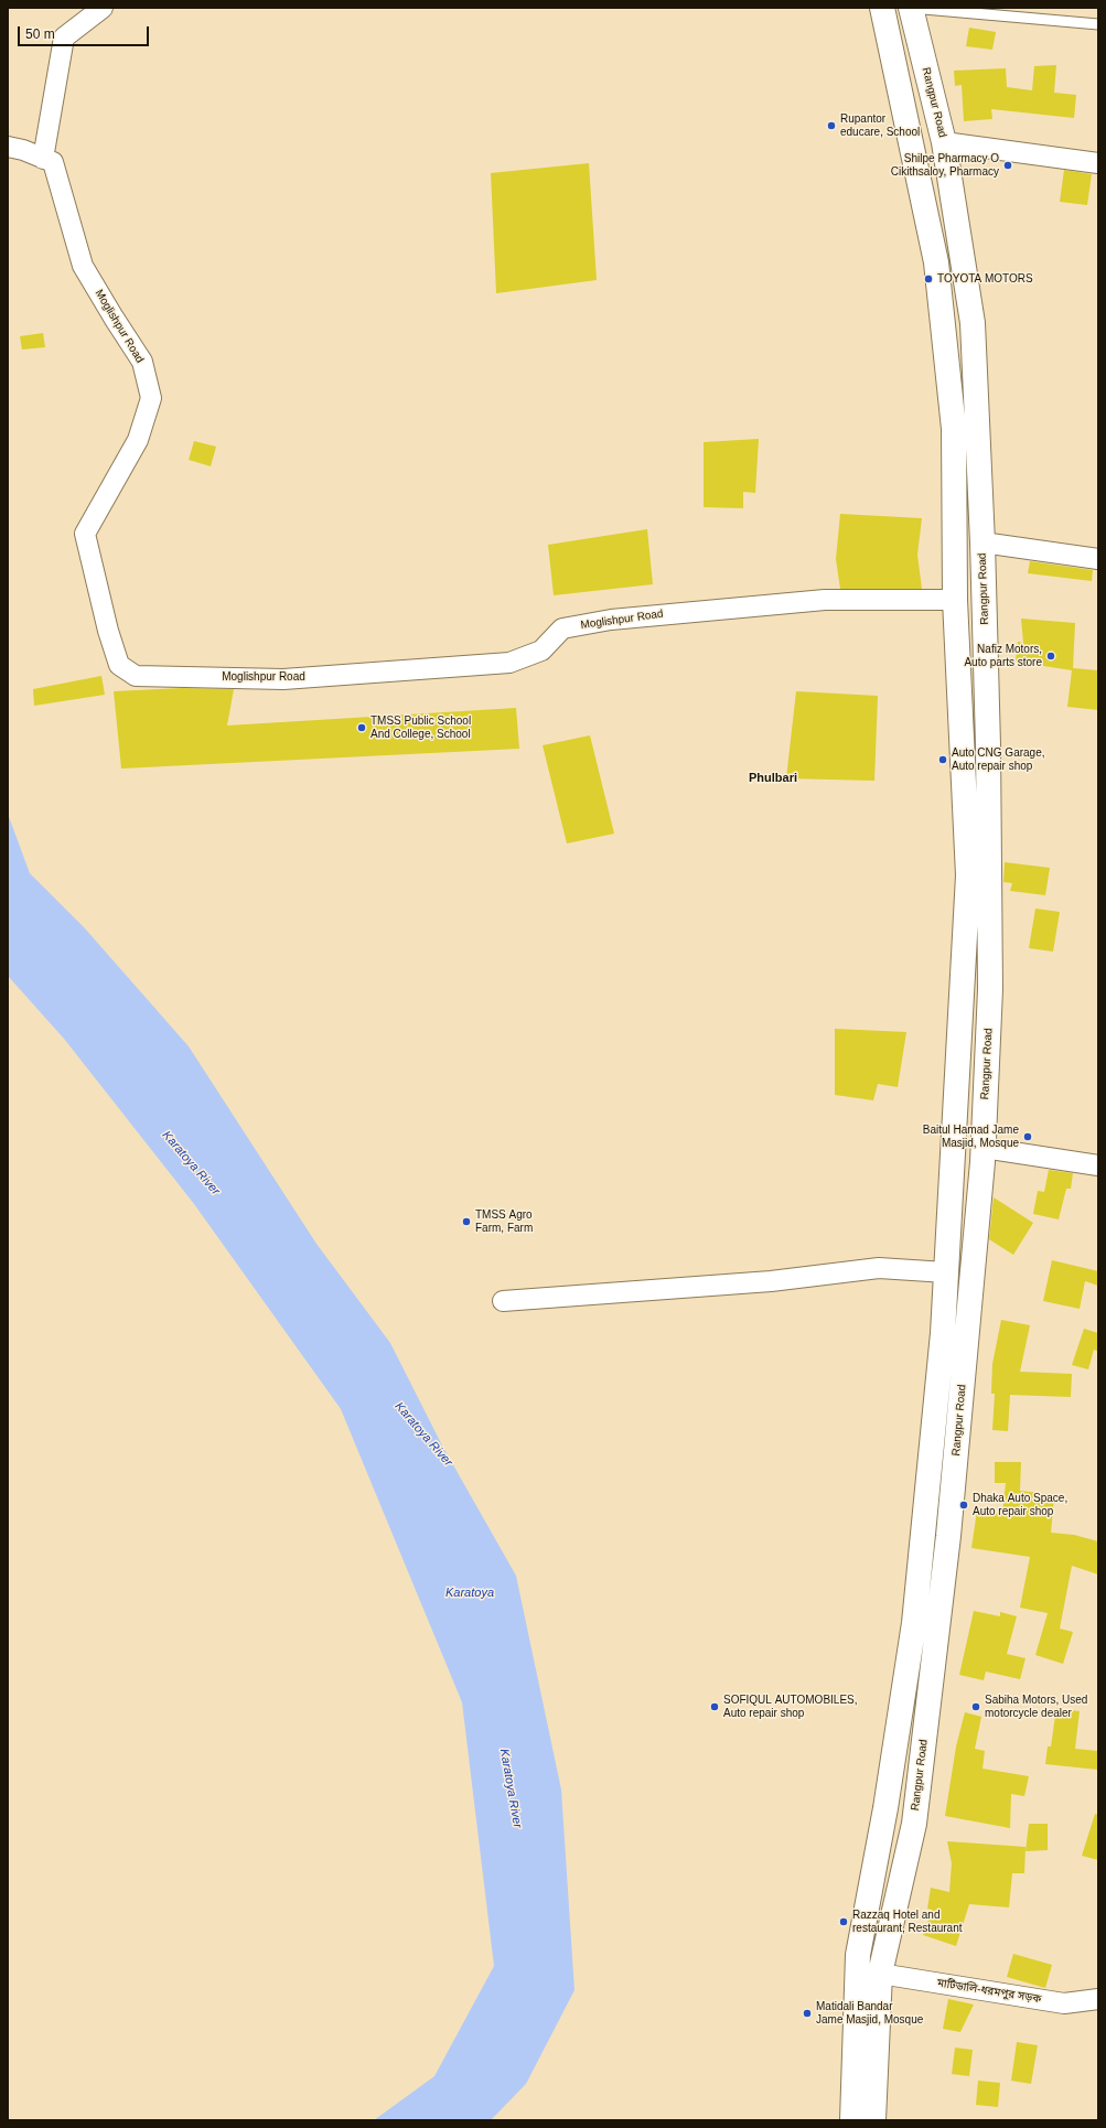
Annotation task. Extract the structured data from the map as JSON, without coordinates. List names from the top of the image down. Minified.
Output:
{"streets":{"highway":["Rangpur Road"],"street":["Moglishpur Road","মাটিডালি-ধরমপুর সড়ক"]},"crossings":[["Rangpur Road","মাটিডালি-ধরমপুর সড়ক"]],"districts":["Phulbari"],"water":["Karatoya River","Karatoya"],"places":["Rupantor educare, School","Shilpe Pharmacy O Cikithsaloy, Pharmacy","TOYOTA MOTORS","Nafiz Motors, Auto parts store","TMSS Public School And College, School","Auto CNG Garage, Auto repair shop","Baitul Hamad Jame Masjid, Mosque","TMSS Agro Farm, Farm","Dhaka Auto Space, Auto repair shop","SOFIQUL AUTOMOBILES, Auto repair shop","Sabiha Motors, Used motorcycle dealer","Razzaq Hotel and restaurant, Restaurant","Matidali Bandar Jame Masjid, Mosque"],"scale_bar":"50 m"}
